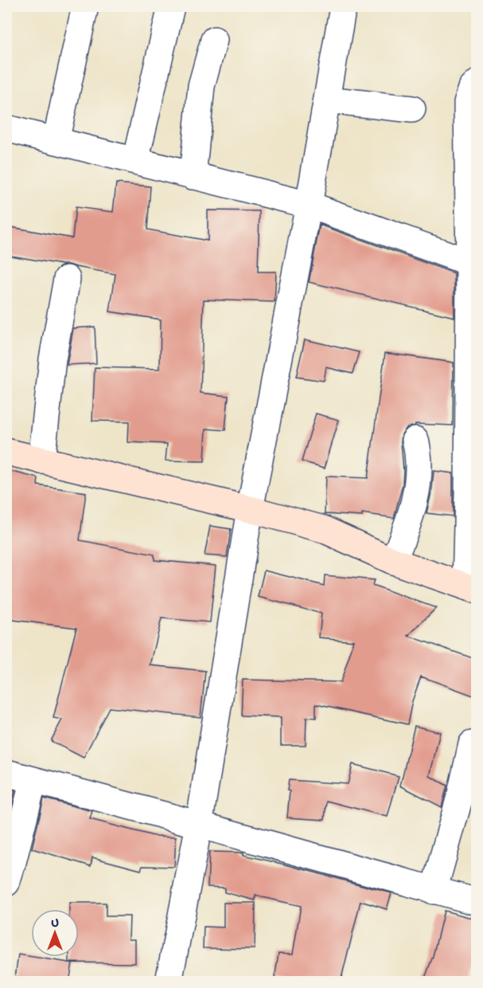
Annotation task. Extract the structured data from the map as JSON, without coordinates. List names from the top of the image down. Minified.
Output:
{"north":"top"}
